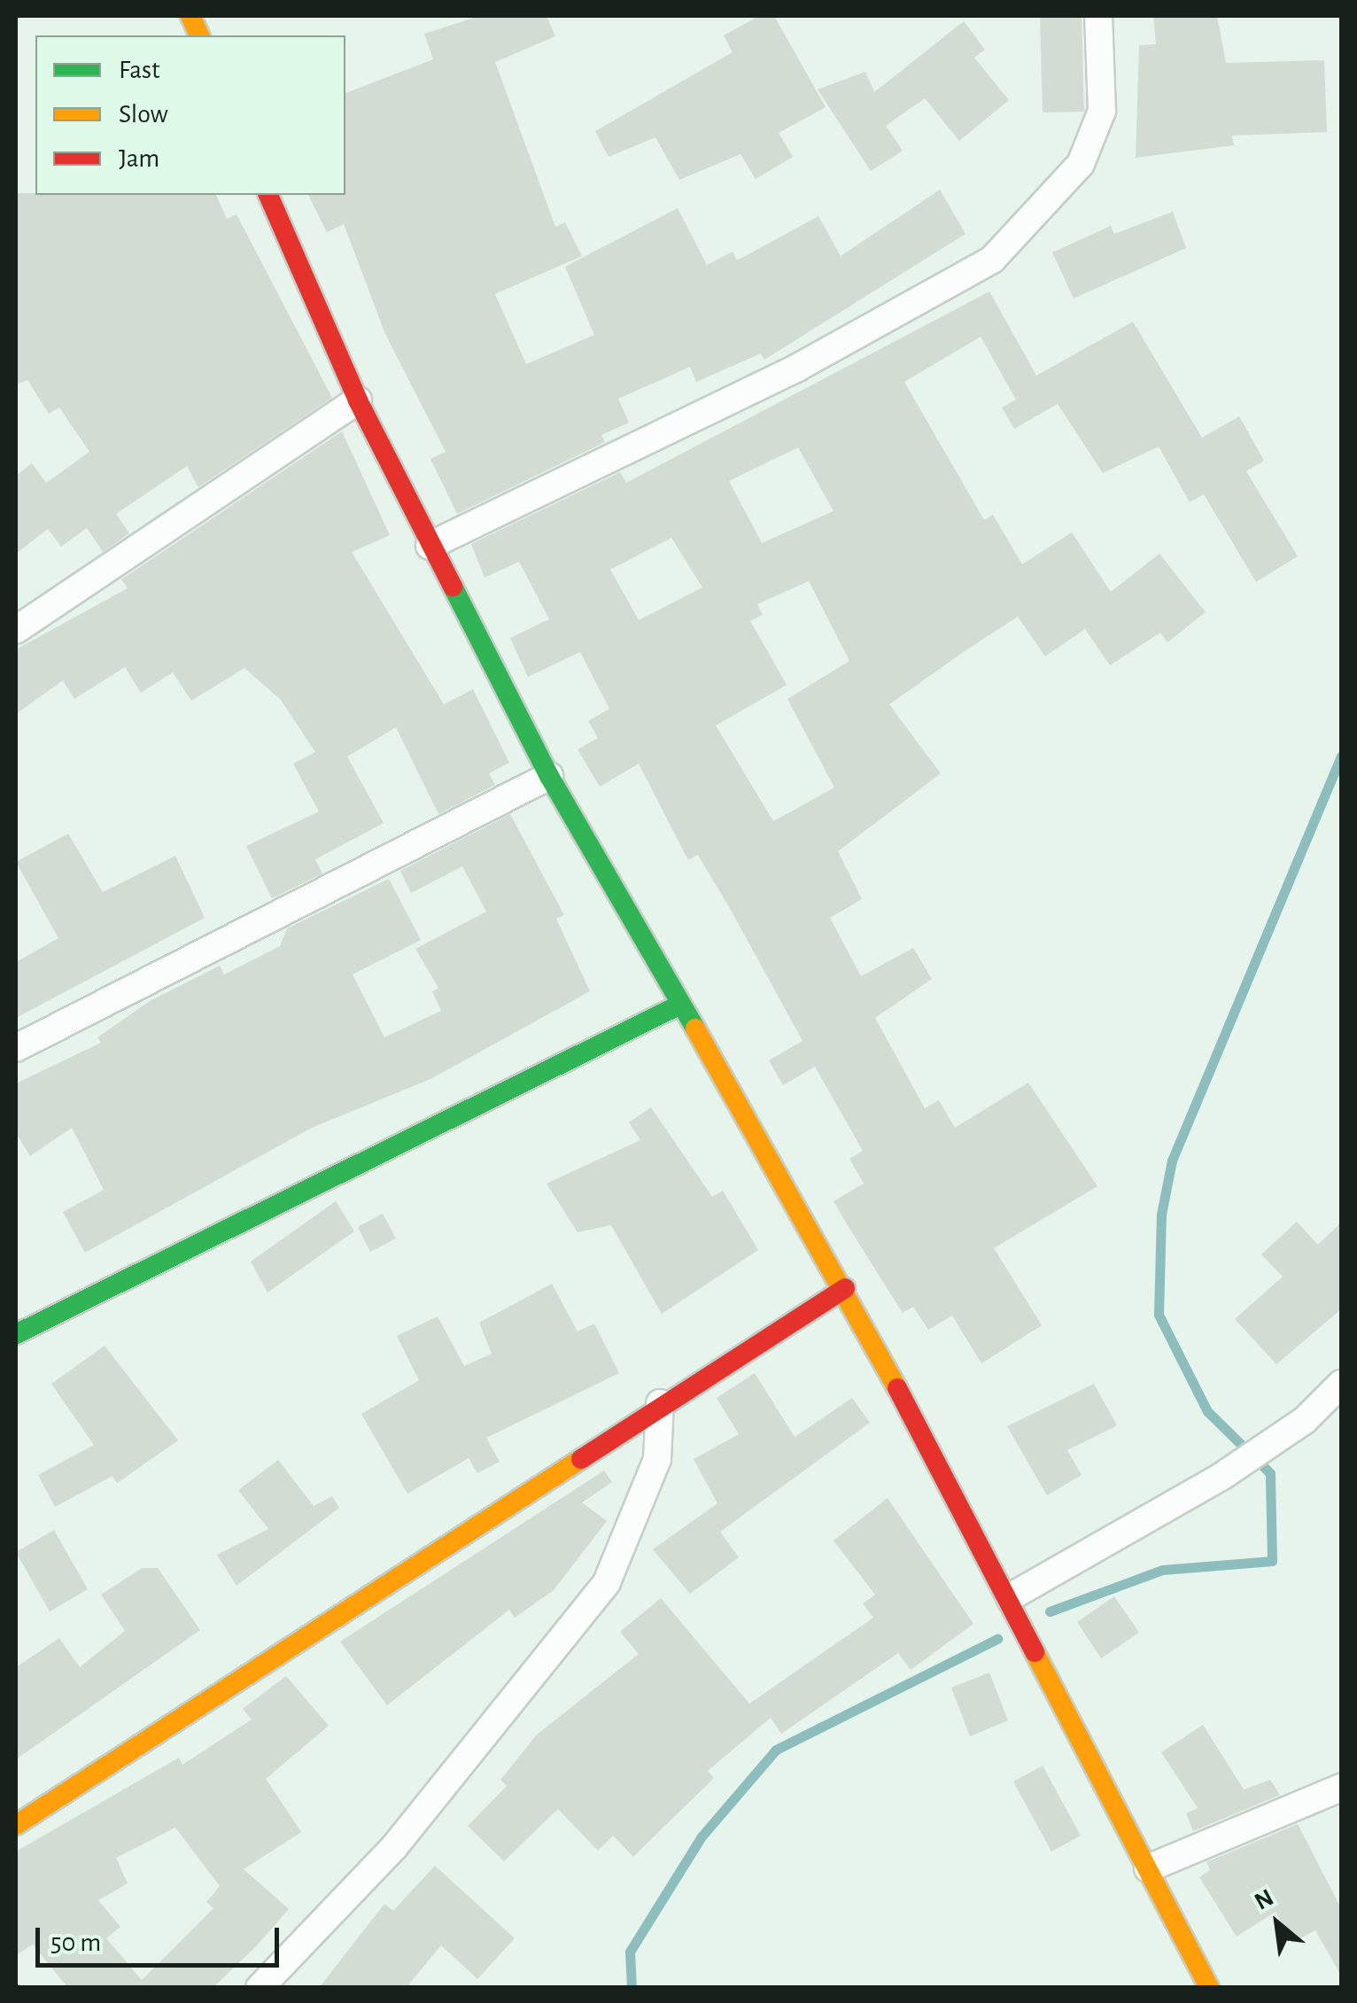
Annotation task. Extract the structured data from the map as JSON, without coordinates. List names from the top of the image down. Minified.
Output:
{"legend":["Fast","Slow","Jam"],"scale_bar":"50 m","north":"top left"}
